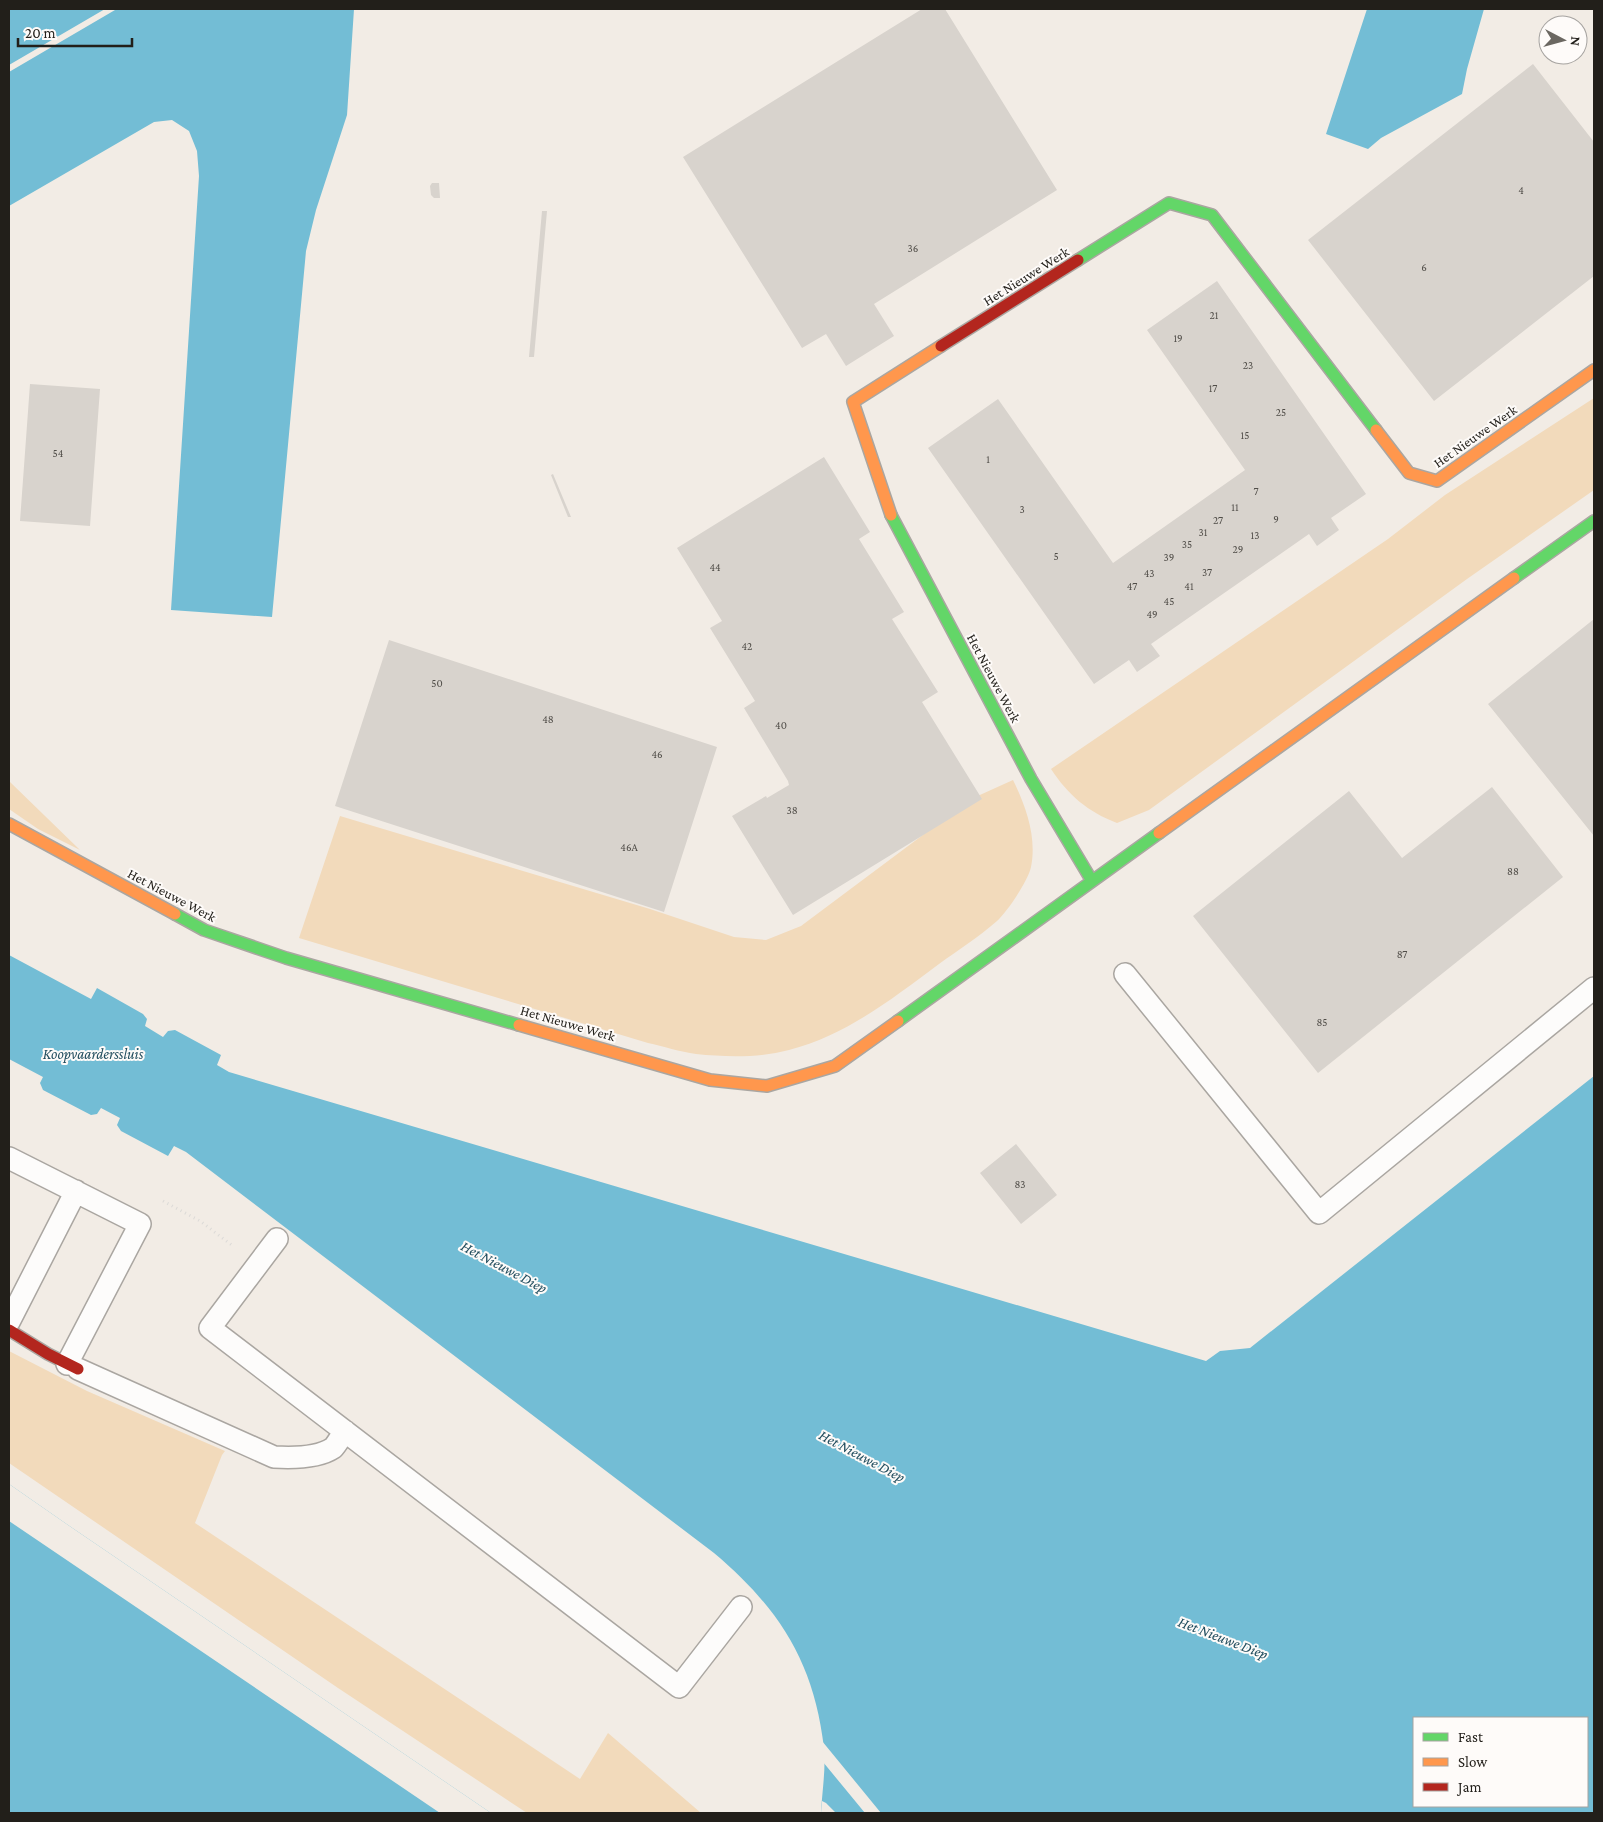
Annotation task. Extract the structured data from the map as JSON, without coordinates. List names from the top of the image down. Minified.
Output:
{"streets":{"street":["Het Nieuwe Werk"]},"water":["Koopvaarderssluis","Het Nieuwe Diep"],"house_numbers":["4","36","6","21","19","23","17","25","15","54","1","7","11","3","9","27","31","13","35","29","5","39","44","37","43","47","41","45","49","42","50","48","40","46","38","46A","88","87","85","83"],"legend":["Fast","Slow","Jam"],"scale_bar":"20 m","north":"right"}
